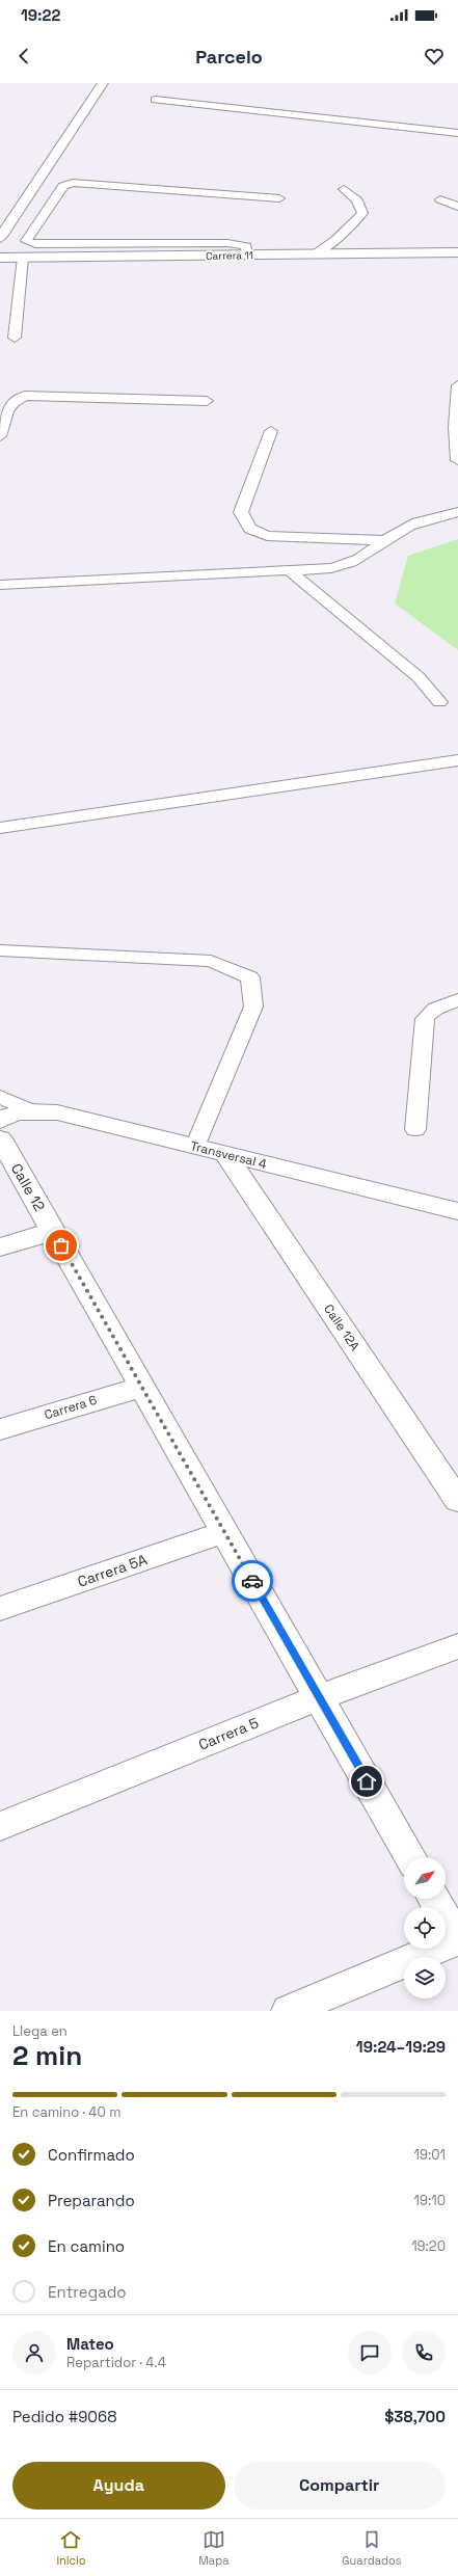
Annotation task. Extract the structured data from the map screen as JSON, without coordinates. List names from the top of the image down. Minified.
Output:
{"streets":{"street":["Carrera 11","Transversal 4","Calle 12","Calle 12A","Carrera 6","Carrera 5A","Carrera 5"]},"crossings":[["Transversal 4","Calle 12A"],["Calle 12","Carrera 6"],["Calle 12","Carrera 5A"],["Calle 12","Carrera 5"]],"north":"top right","page":{"status":"19:22","header":"Parcelo","heading":["2 min","Llega en","19:24–19:29"],"panel":["Mateo","Repartidor · 4.4","Pedido #9068","$38,700"],"bar":"En camino · 40 m","list":[["Confirmado","19:01"],["Preparando","19:10"],["En camino","19:20"],"Entregado"],"buttons":["Ayuda","Compartir"],"tabs":["Inicio","Mapa","Guardados"]}}
